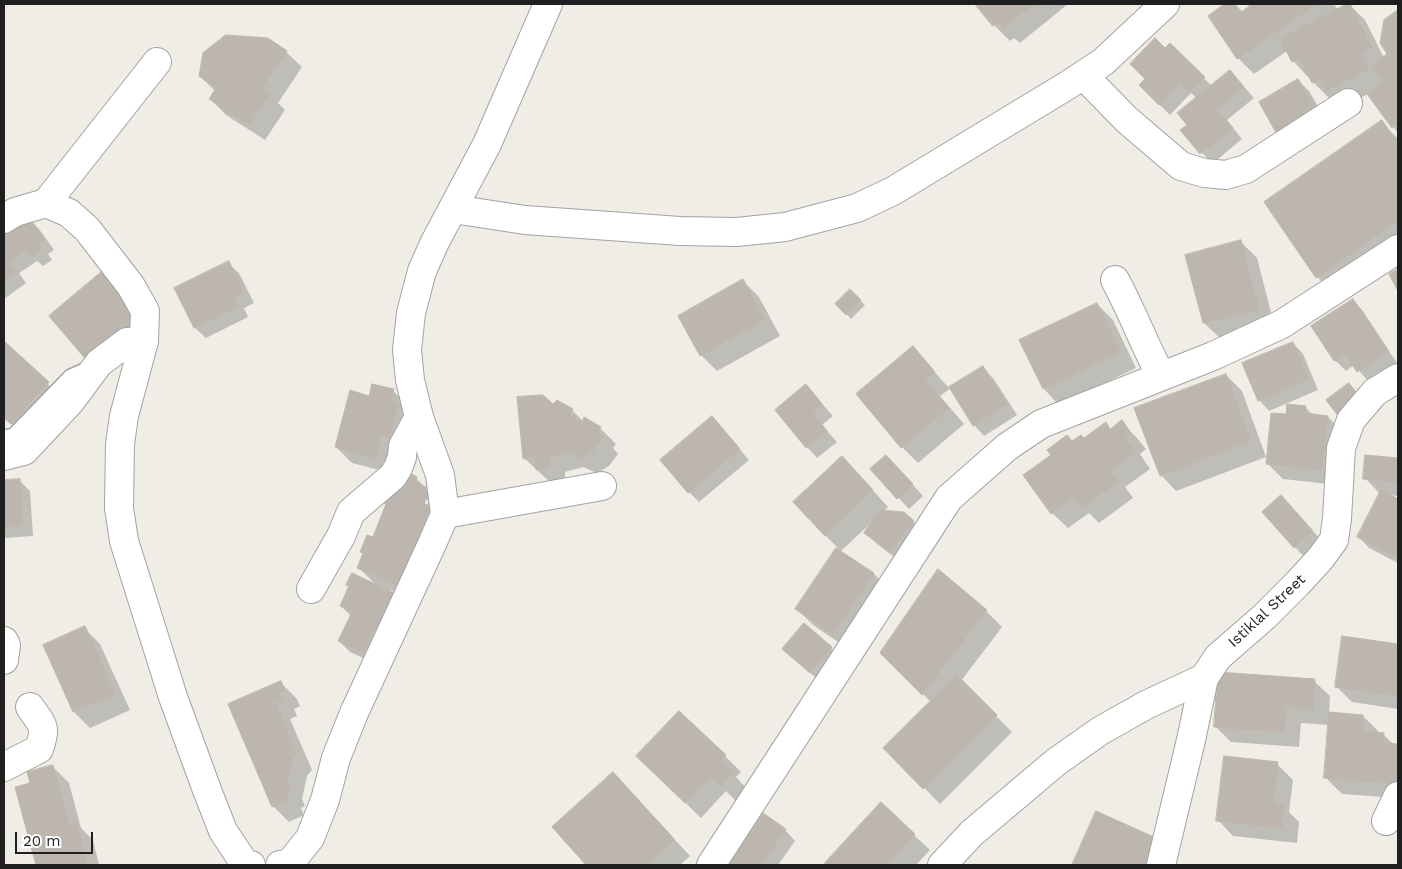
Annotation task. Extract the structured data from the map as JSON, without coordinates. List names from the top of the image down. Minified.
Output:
{"streets":{"street":["Istiklal Street"]},"scale_bar":"20 m"}
